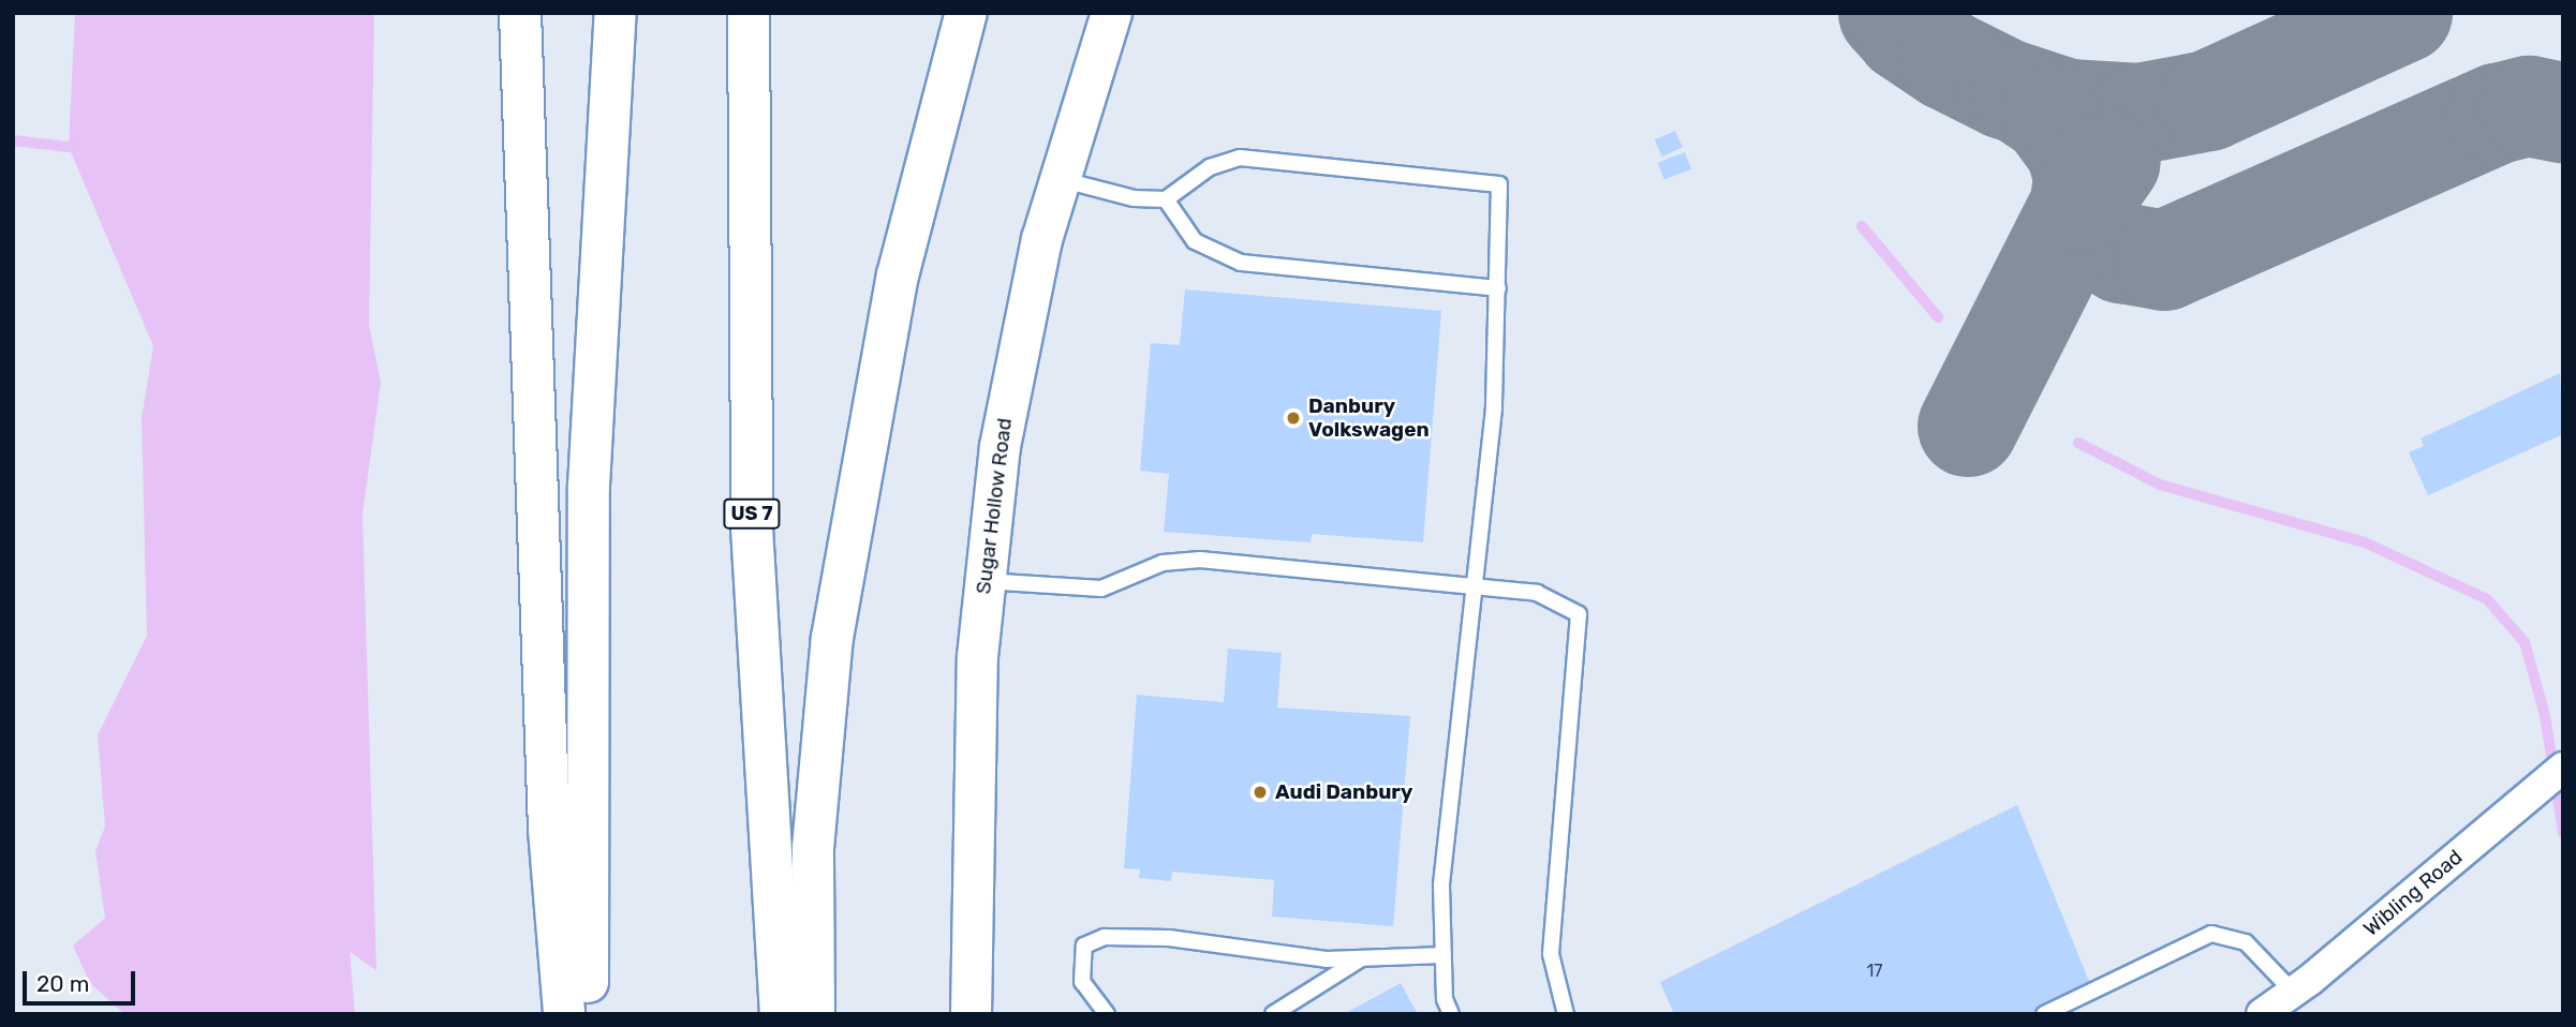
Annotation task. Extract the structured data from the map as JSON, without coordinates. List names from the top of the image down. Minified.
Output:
{"streets":{"highway":["US 7"],"street":["Sugar Hollow Road","Wibling Road"]},"places":["Danbury Volkswagen","Audi Danbury"],"house_numbers":["17"],"scale_bar":"20 m"}
